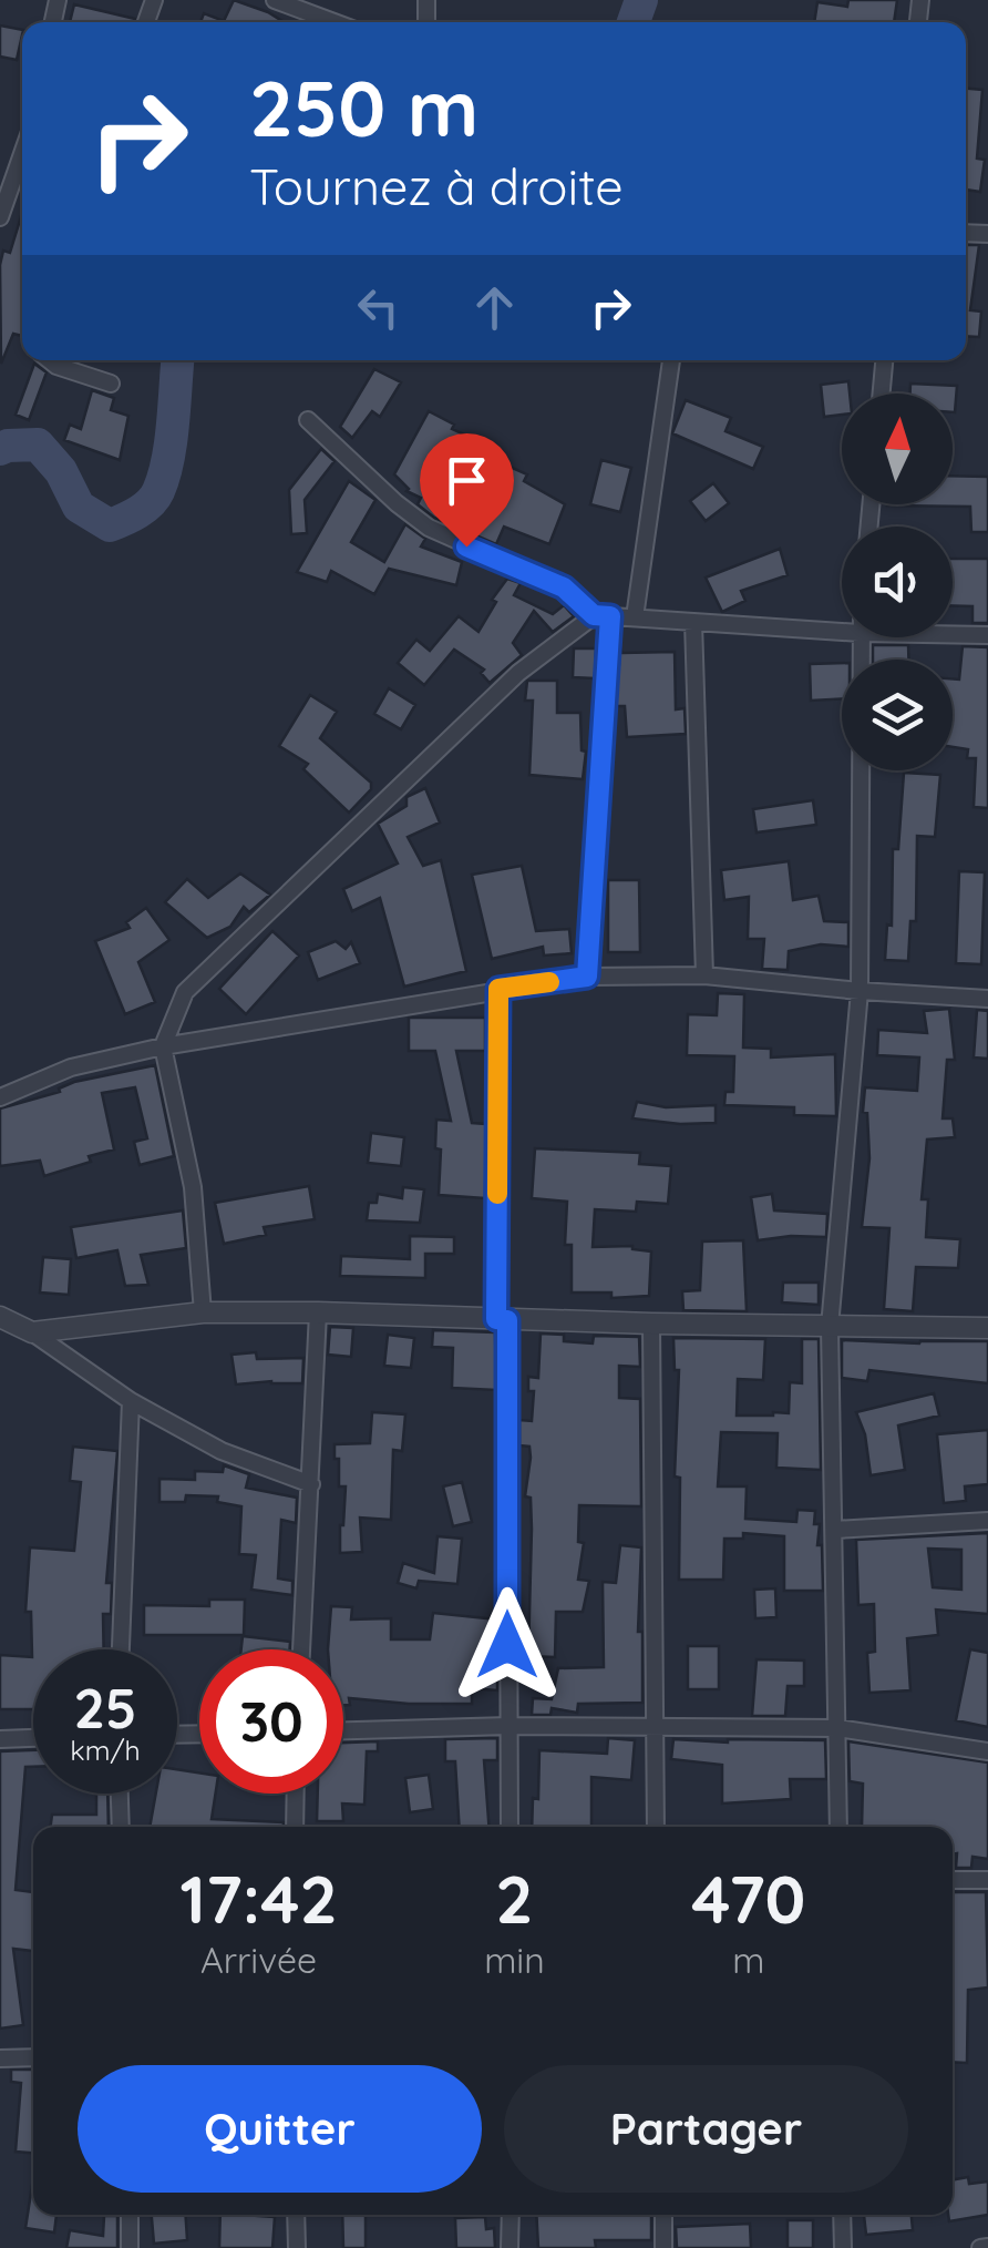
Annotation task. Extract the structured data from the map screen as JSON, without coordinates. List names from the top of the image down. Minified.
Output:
{"north":"top","page":{"turn":["250 m","Tournez à droite"],"speed":"25 km/h","limit":"30","eta":["17:42","Arrivée","2","min","470","m"],"buttons":["Quitter","Partager"]}}
